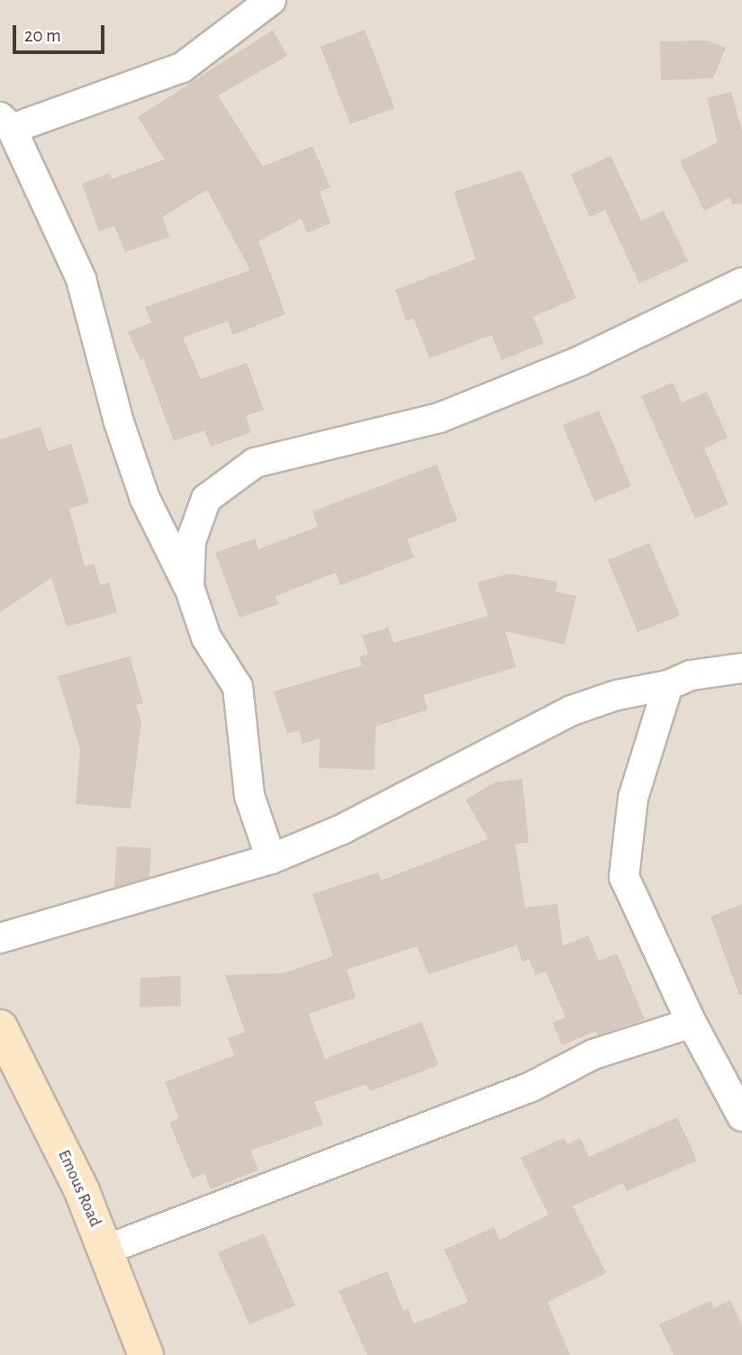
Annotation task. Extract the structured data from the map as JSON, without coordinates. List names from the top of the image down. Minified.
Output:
{"streets":{"street":["Emous Road"]},"scale_bar":"20 m"}
